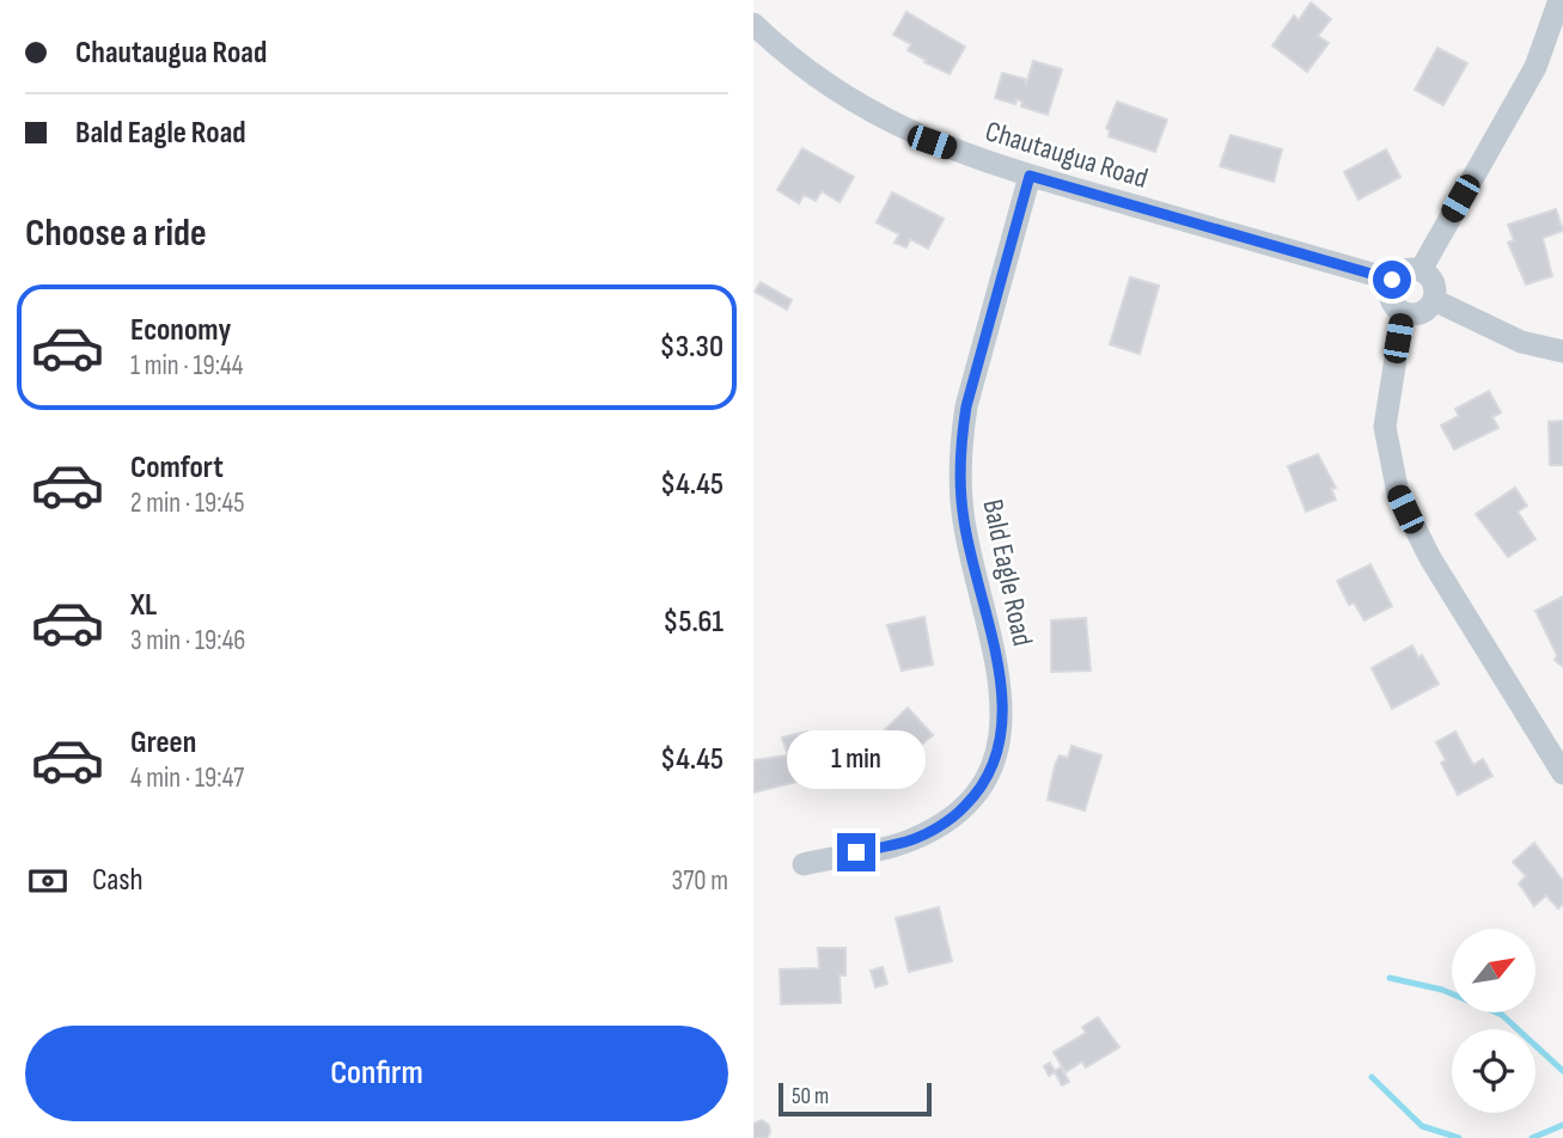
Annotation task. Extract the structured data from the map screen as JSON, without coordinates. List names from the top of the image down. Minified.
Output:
{"streets":{"street":["Chautaugua Road","Bald Eagle Road"]},"crossings":[["Chautaugua Road","Bald Eagle Road"]],"scale_bar":"50 m","north":"top right","page":{"banner":["Chautaugua Road","Bald Eagle Road"],"heading":"Choose a ride","list":[{"name":"Economy","note":"1 min · 19:44","value":"$3.30"},{"name":"Comfort","note":"2 min · 19:45","value":"$4.45"},{"name":"XL","note":"3 min · 19:46","value":"$5.61"},{"name":"Green","note":"4 min · 19:47","value":"$4.45"}],"bubble":"1 min","pay":["Cash","370 m"],"buttons":"Confirm","scale":"50 m"}}
